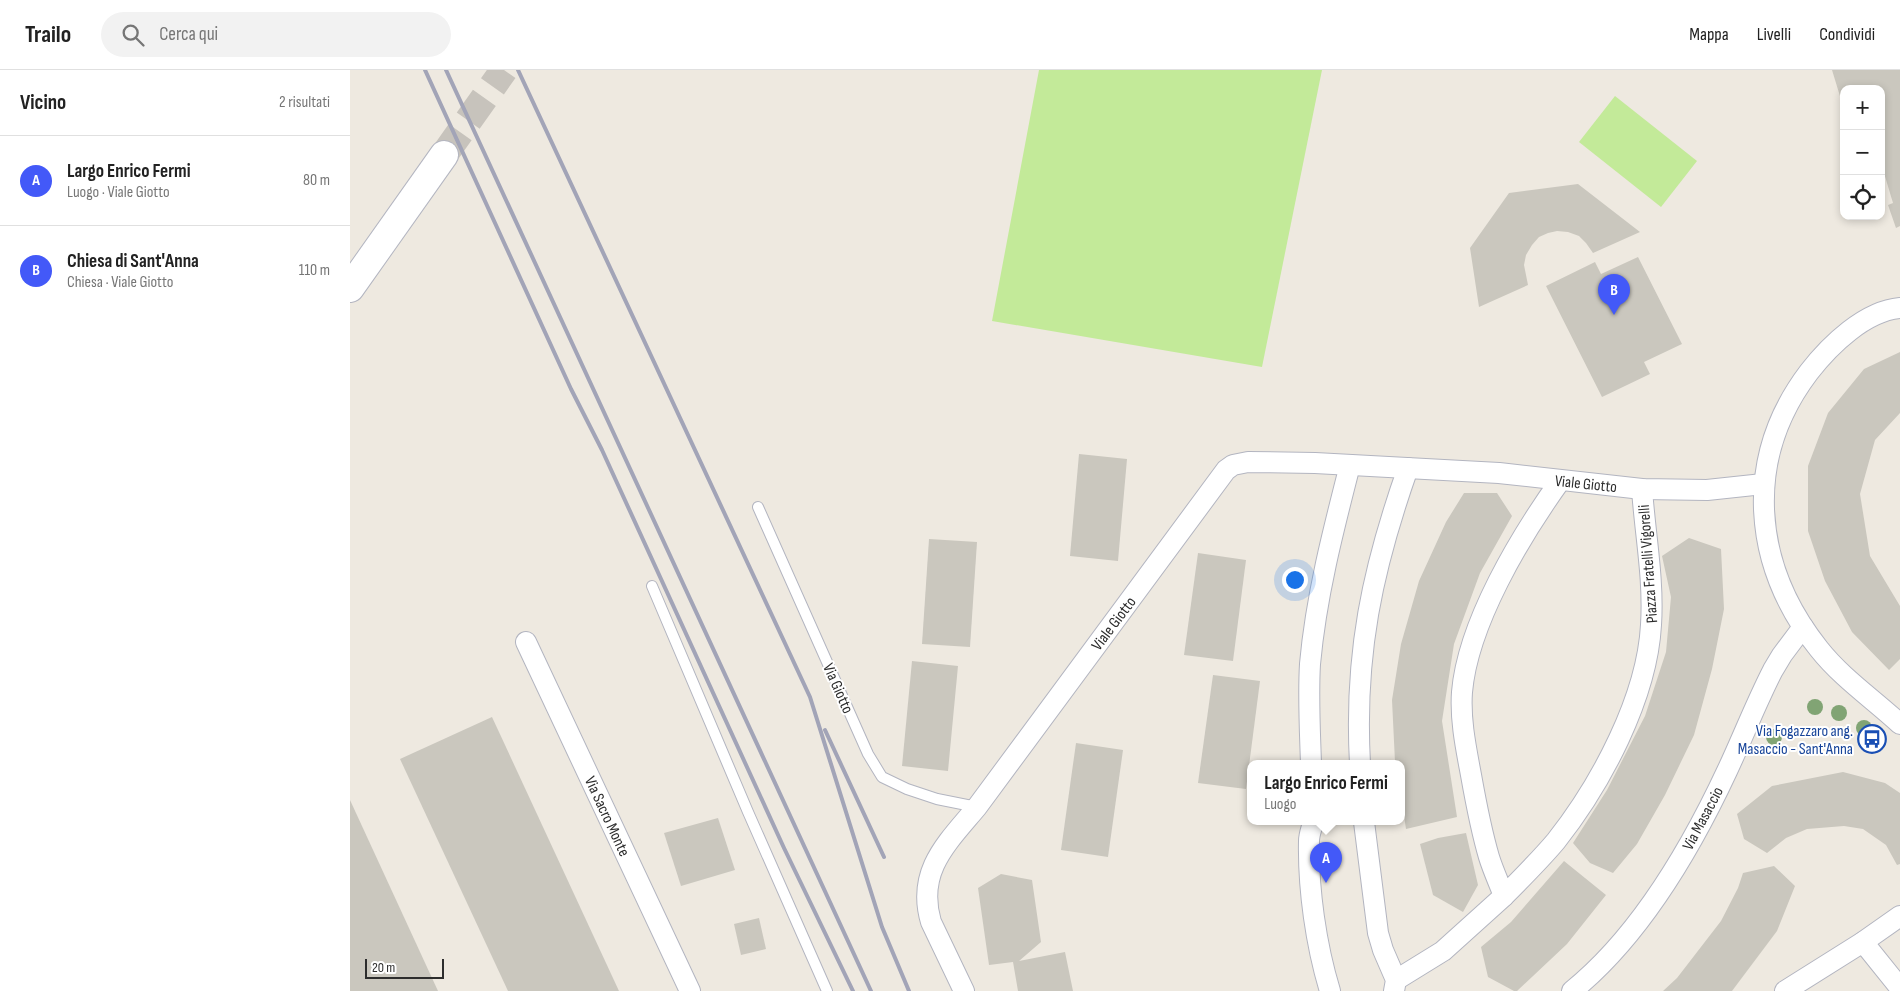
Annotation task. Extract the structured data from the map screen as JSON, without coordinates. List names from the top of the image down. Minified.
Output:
{"streets":{"street":["Viale Giotto","Piazza Fratelli Vigorelli","Via Sacro Monte","Via Masaccio"],"lane":["Via Giotto"]},"crossings":[["Viale Giotto","Piazza Fratelli Vigorelli"],["Viale Giotto","Via Giotto"]],"places":{"bus stop":["Via Fogazzaro ang. Masaccio - Sant'Anna"]},"scale_bar":"20 m","page":{"header":"Trailo","search":"Cerca qui","nav":["Mappa","Livelli","Condividi"],"heading":["Vicino","2 risultati"],"map_buttons":["+","−"],"list":[{"mark":"A","name":"Largo Enrico Fermi","note":"Luogo · Viale Giotto","value":"80 m"},{"mark":"B","name":"Chiesa di Sant'Anna","note":"Chiesa · Viale Giotto","value":"110 m"}],"pins":["B","A"],"popup":["Largo Enrico Fermi","Luogo"],"scale":"20 m"}}
